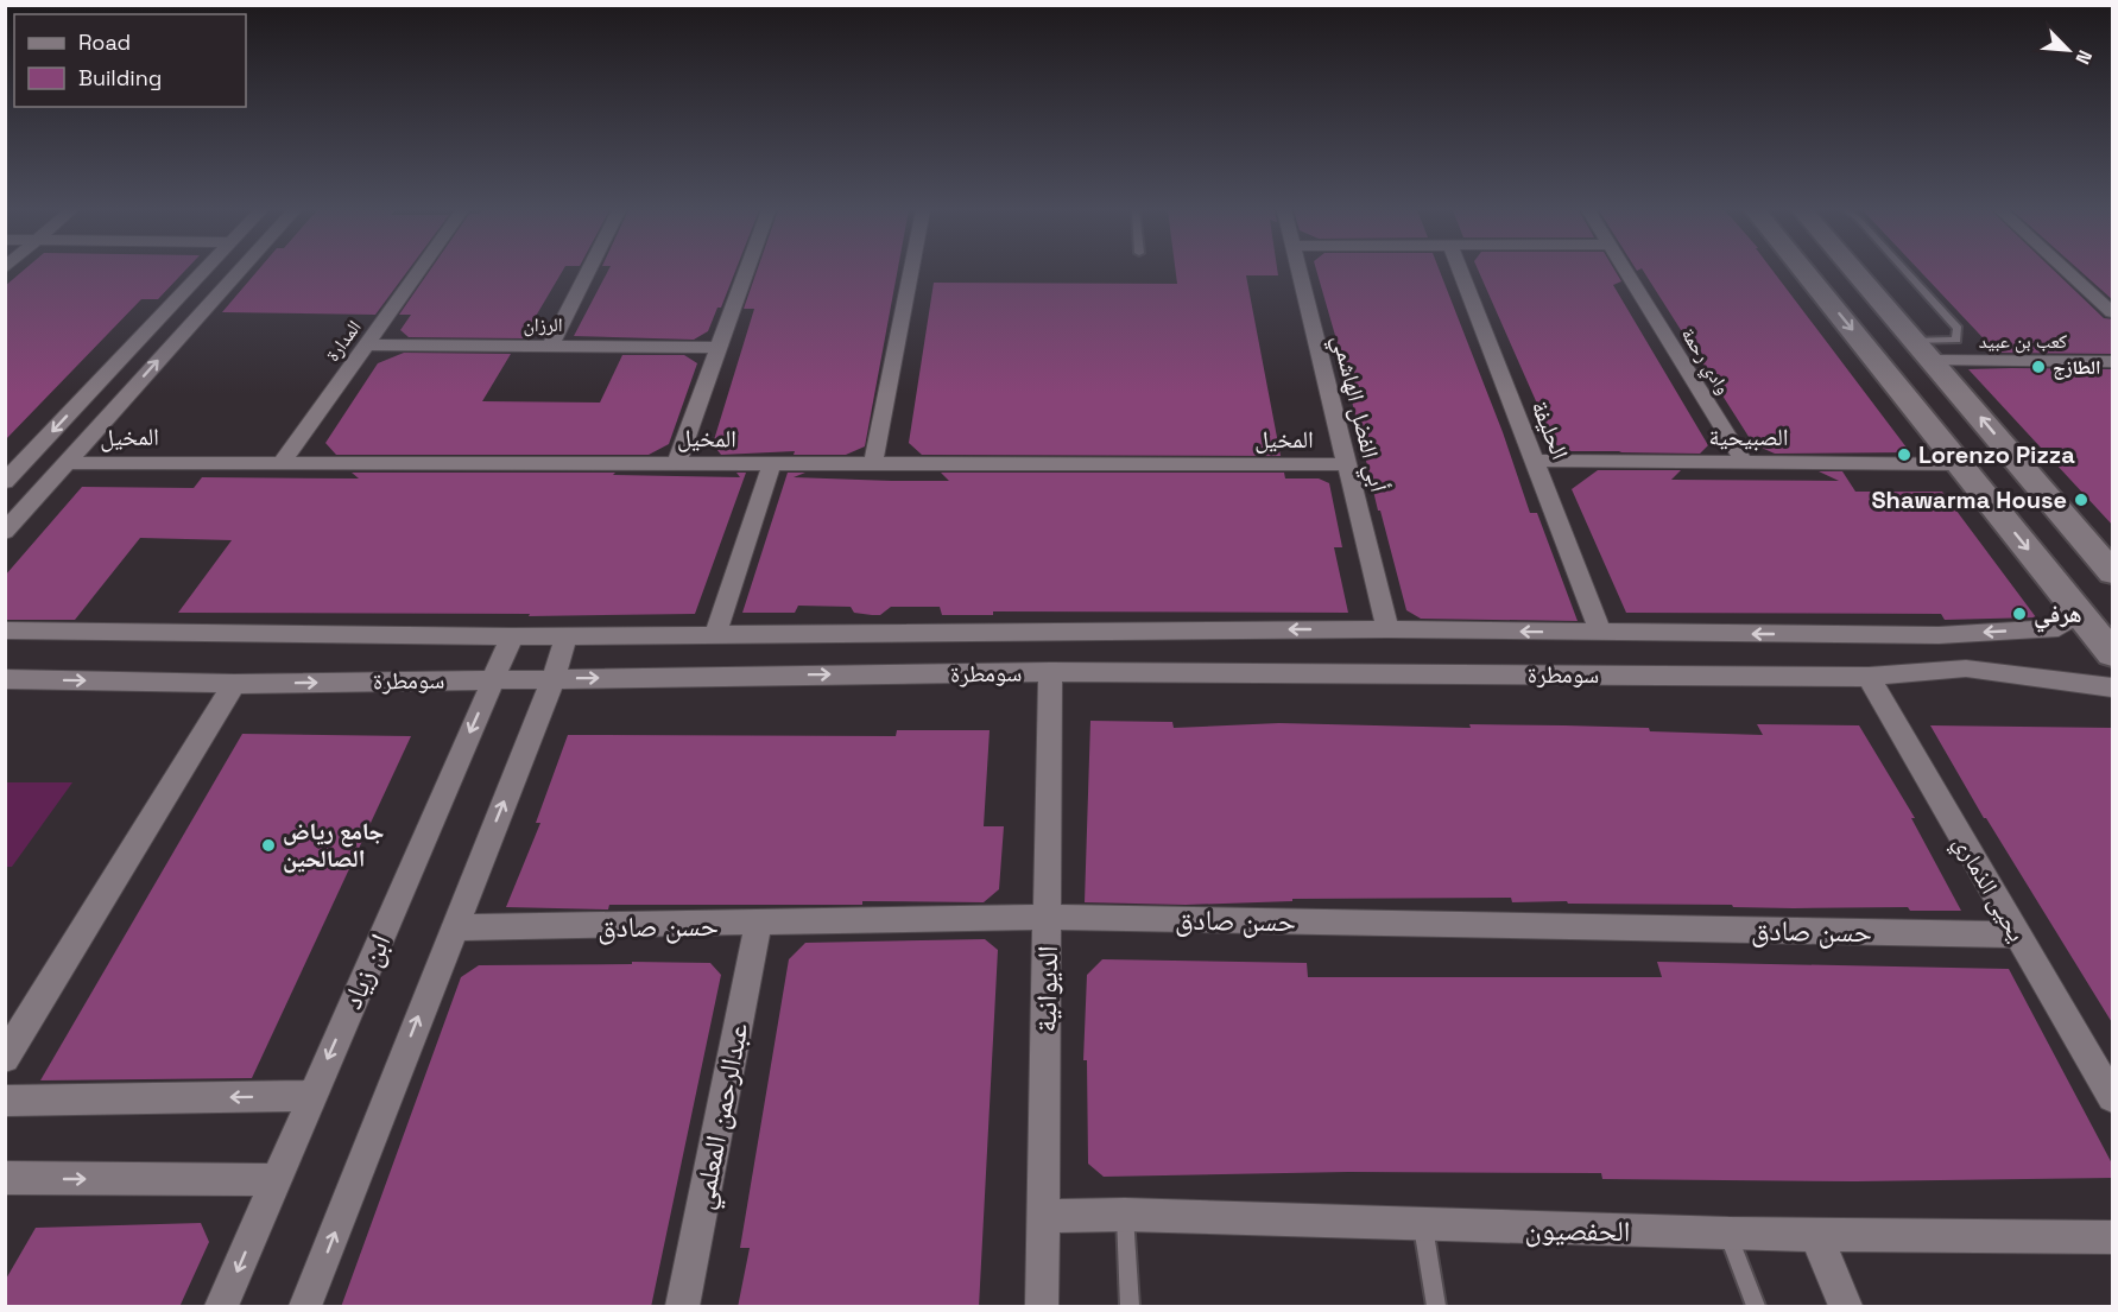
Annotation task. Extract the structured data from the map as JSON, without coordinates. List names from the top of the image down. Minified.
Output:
{"streets":{"street":["الرزان","المدارة","كعب بن عبيد","وادي رحمة","أبي الفضل الهاشمي","الحليفة","المخيل","الصبيحية","سومطرة","يحيى الذماري","حسن صادق","ابن زياد","الديوانية","عبدالرحمن المعلمي","الحفصيون"]},"crossings":[["الرزان","المدارة"],["المدارة","المخيل"],["وادي رحمة","الصبيحية"],["أبي الفضل الهاشمي","المخيل"],["أبي الفضل الهاشمي","سومطرة"],["الحليفة","الصبيحية"],["الحليفة","سومطرة"],["سومطرة","يحيى الذماري"],["سومطرة","ابن زياد"],["سومطرة","الديوانية"],["يحيى الذماري","حسن صادق"],["حسن صادق","الديوانية"],["حسن صادق","عبدالرحمن المعلمي"],["الديوانية","الحفصيون"]],"places":["الطازج","Lorenzo Pizza","Shawarma House","هرفي","جامع رياض الصالحين"],"legend":["Road","Building"],"north":"bottom right"}
